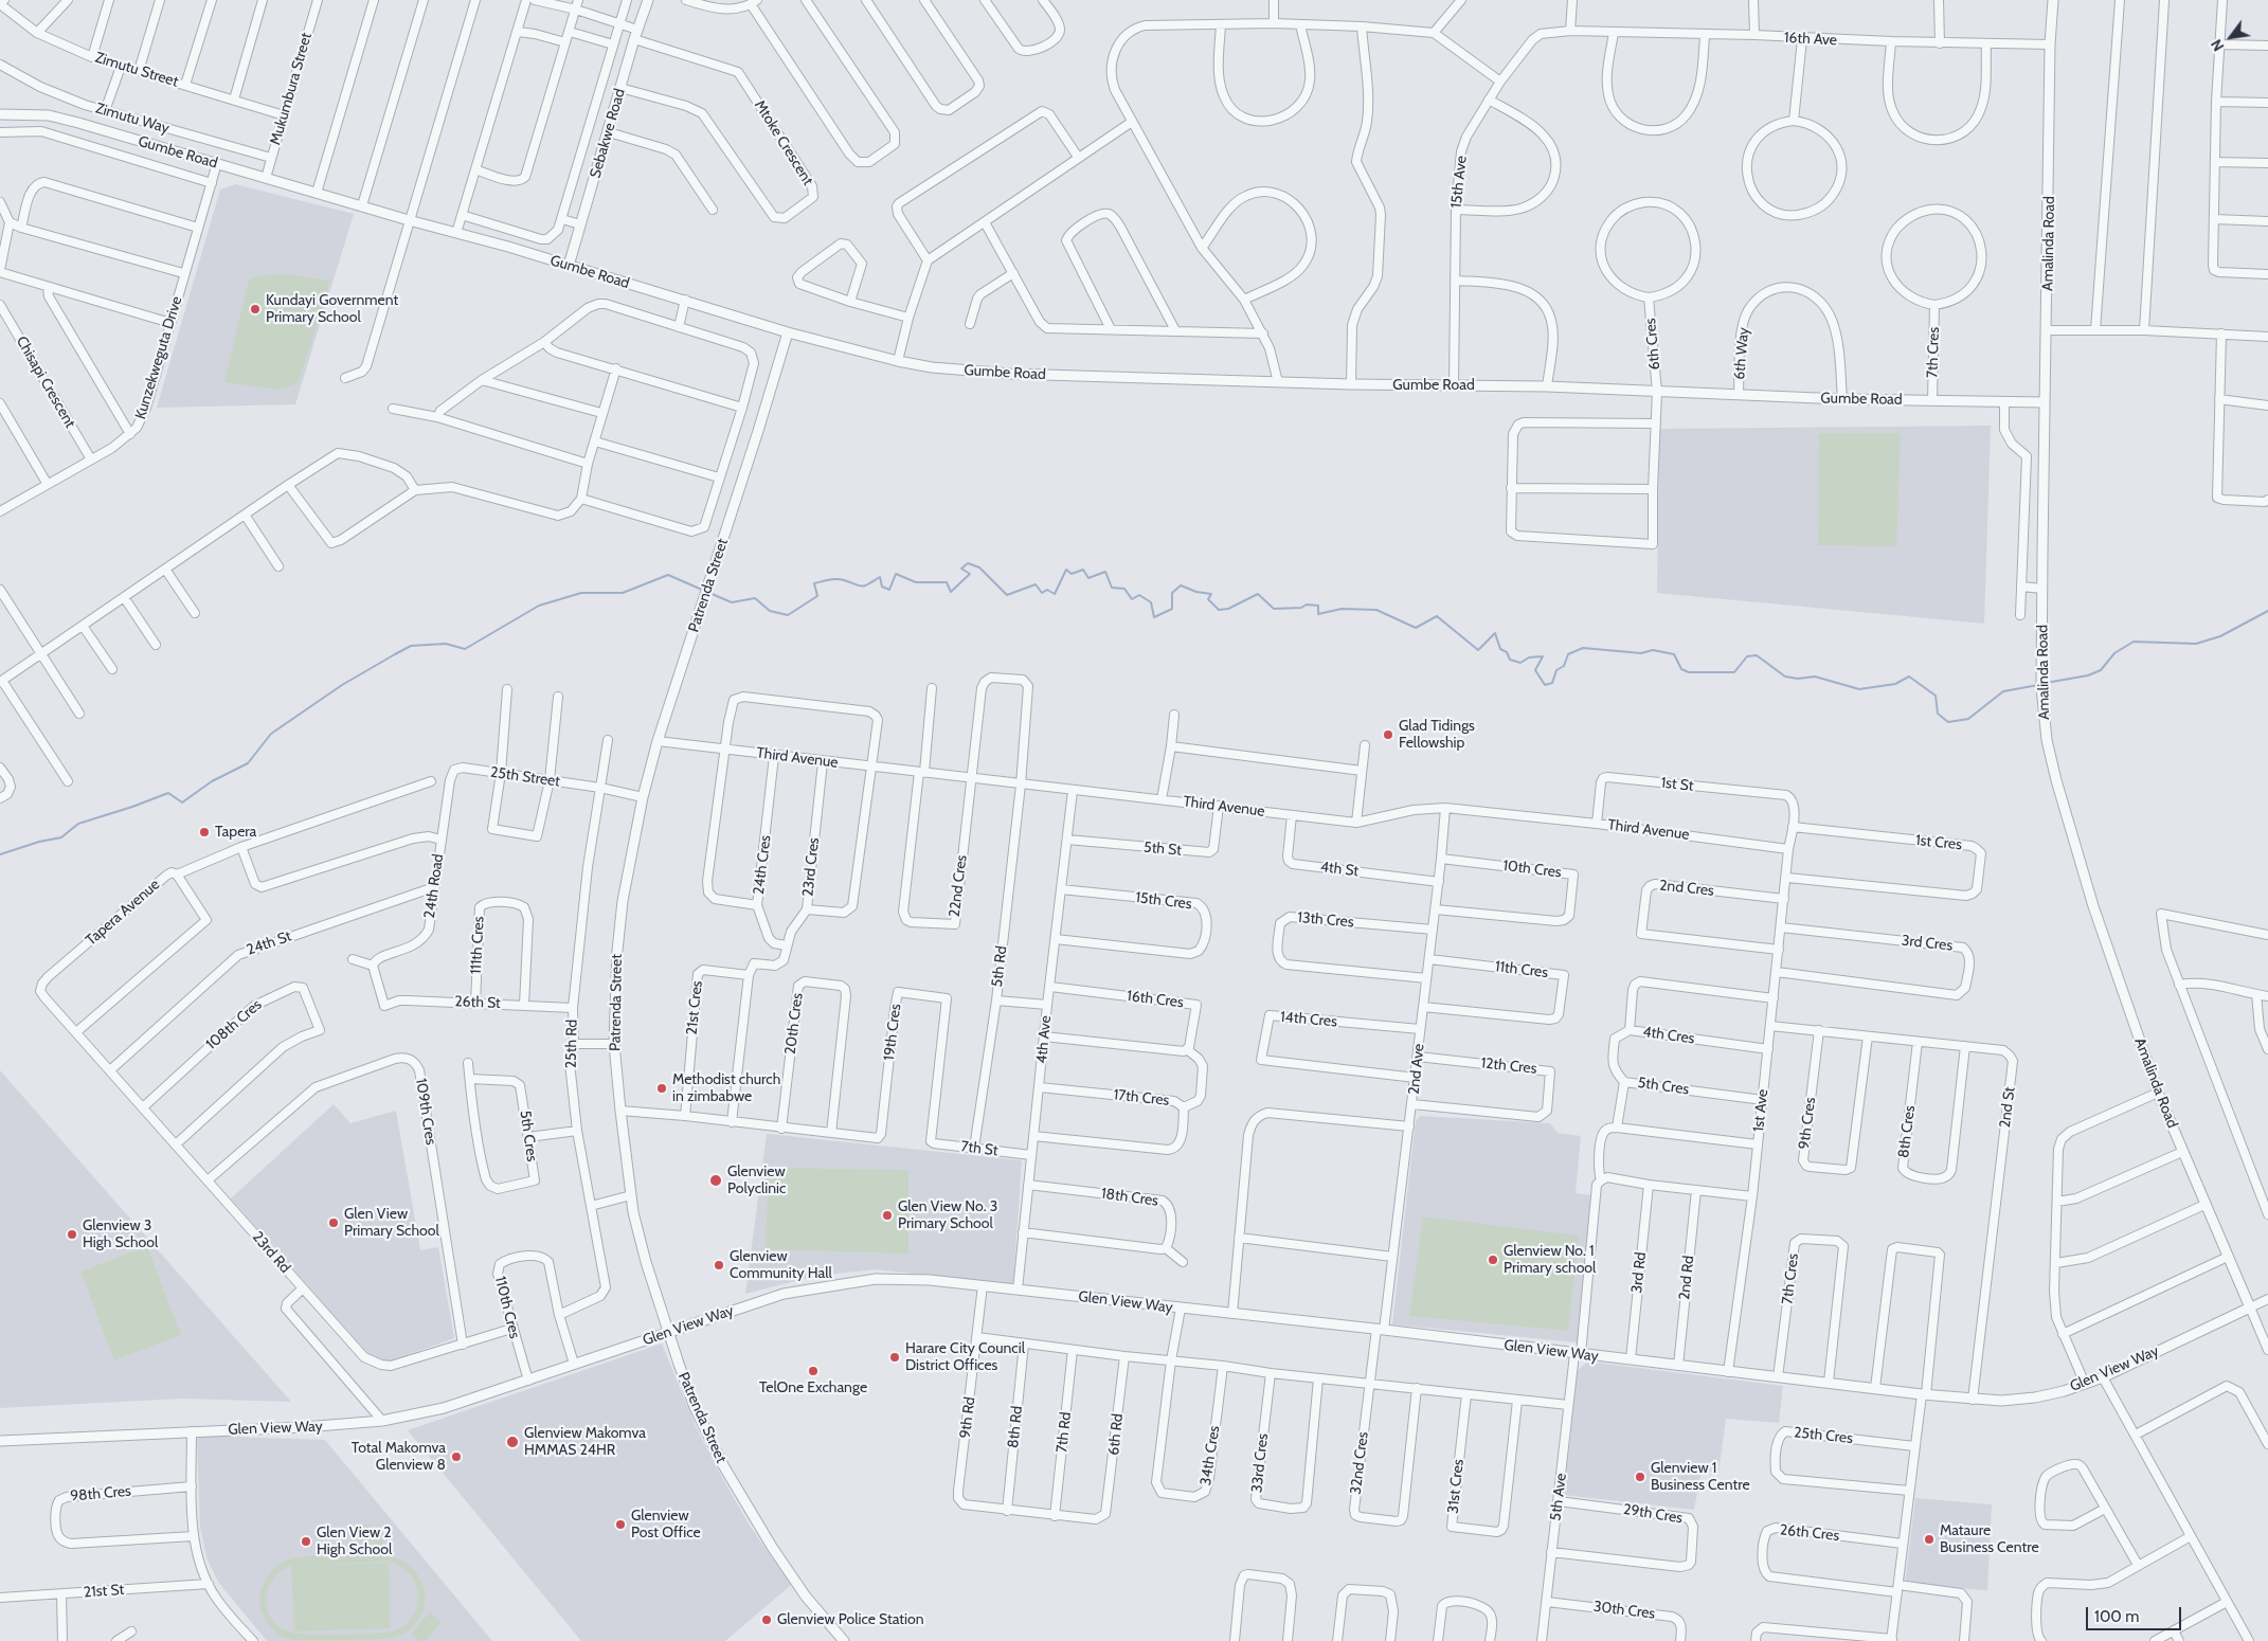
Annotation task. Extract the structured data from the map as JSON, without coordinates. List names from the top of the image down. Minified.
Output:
{"streets":{"street":["16th Ave","Zimutu Street","Mukumbura Street","Zimutu Way","Sebakwe Road","Mtoke Crescent","Gumbe Road","15th Ave","Amalinda Road","6th Cres","7th Cres","6th Way","Kunzekweguta Drive","Chisapi Crescent","Patrenda Street","Third Avenue","25th Street","1st St","1st Cres","5th St","24th Cres","23rd Cres","4th St","10th Cres","24th Road","22nd Cres","2nd Cres","15th Cres","Tapera Avenue","13th Cres","24th St","3rd Cres","111th Cres","5th Rd","11th Cres","16th Cres","26th St","21st Cres","14th Cres","20th Cres","108th Cres","19th Cres","4th Cres","4th Ave","25th Rd","12th Cres","2nd Ave","5th Cres","17th Cres","2nd St","1st Ave","109th Cres","9th Cres","8th Cres","7th St","18th Cres","23rd Rd","3rd Rd","2nd Rd","Glen View Way","110th Cres","9th Rd","8th Rd","7th Rd","6th Rd","25th Cres","34th Cres","33rd Cres","32nd Cres","31st Cres","98th Cres","5th Ave","29th Cres","26th Cres","21st St","30th Cres"]},"crossings":[["16th Ave","15th Ave"],["16th Ave","Amalinda Road"],["Zimutu Street","Mukumbura Street"],["Mukumbura Street","Zimutu Way"],["Mukumbura Street","Gumbe Road"],["Sebakwe Road","Mtoke Crescent"],["Sebakwe Road","Gumbe Road"],["Gumbe Road","15th Ave"],["Gumbe Road","Amalinda Road"],["Gumbe Road","6th Cres"],["Gumbe Road","7th Cres"],["Gumbe Road","6th Way"],["Gumbe Road","Kunzekweguta Drive"],["Gumbe Road","Patrenda Street"],["Amalinda Road","Glen View Way"],["7th Cres","Glen View Way"],["Kunzekweguta Drive","Chisapi Crescent"],["Patrenda Street","Third Avenue"],["Patrenda Street","Glen View Way"],["Third Avenue","1st St"],["Third Avenue","5th St"],["Third Avenue","24th Cres"],["Third Avenue","23rd Cres"],["Third Avenue","4th St"],["Third Avenue","22nd Cres"],["Third Avenue","5th Rd"],["Third Avenue","4th Ave"],["Third Avenue","2nd Ave"],["Third Avenue","1st Ave"],["25th Street","24th Road"],["25th Street","25th Rd"],["1st St","1st Ave"],["1st Cres","1st Ave"],["5th St","4th Ave"],["24th Cres","23rd Cres"],["4th St","2nd Ave"],["10th Cres","2nd Ave"],["24th Road","24th St"],["24th Road","26th St"],["22nd Cres","5th Rd"],["2nd Cres","1st Ave"],["15th Cres","4th Ave"],["Tapera Avenue","23rd Rd"],["13th Cres","2nd Ave"],["24th St","23rd Rd"],["3rd Cres","1st Ave"],["111th Cres","26th St"],["5th Rd","7th St"],["11th Cres","2nd Ave"],["16th Cres","4th Ave"],["26th St","25th Rd"],["14th Cres","2nd Ave"],["20th Cres","19th Cres"],["108th Cres","23rd Rd"],["19th Cres","7th St"],["4th Cres","1st Ave"],["4th Ave","17th Cres"],["4th Ave","7th St"],["4th Ave","18th Cres"],["4th Ave","Glen View Way"],["25th Rd","110th Cres"],["12th Cres","2nd Ave"],["2nd Ave","Glen View Way"],["2nd Ave","32nd Cres"],["5th Cres","1st Ave"],["5th Cres","5th Ave"],["2nd St","1st Ave"],["2nd St","9th Cres"],["2nd St","8th Cres"],["2nd St","Glen View Way"],["1st Ave","Glen View Way"],["109th Cres","23rd Rd"],["23rd Rd","110th Cres"],["3rd Rd","Glen View Way"],["2nd Rd","Glen View Way"],["Glen View Way","110th Cres"],["Glen View Way","9th Rd"],["Glen View Way","32nd Cres"],["Glen View Way","5th Ave"],["9th Rd","8th Rd"],["7th Rd","6th Rd"],["5th Ave","29th Cres"],["5th Ave","30th Cres"]],"places":["Kundayi Government Primary School","Glad Tidings Fellowship","Tapera","Methodist church in zimbabwe","Glenview Polyclinic","Glen View No. 3 Primary School","Glen View Primary School","Glenview 3 High School","Glenview No. 1 Primary school","Glenview Community Hall","Harare City Council District Offices","TelOne Exchange","Glenview Makomva HMMAS 24HR","Total Makomva Glenview 8","Glenview 1 Business Centre","Glenview Post Office","Mataure Business Centre","Glen View 2 High School","Glenview Police Station"],"scale_bar":"100 m","north":"bottom left"}
